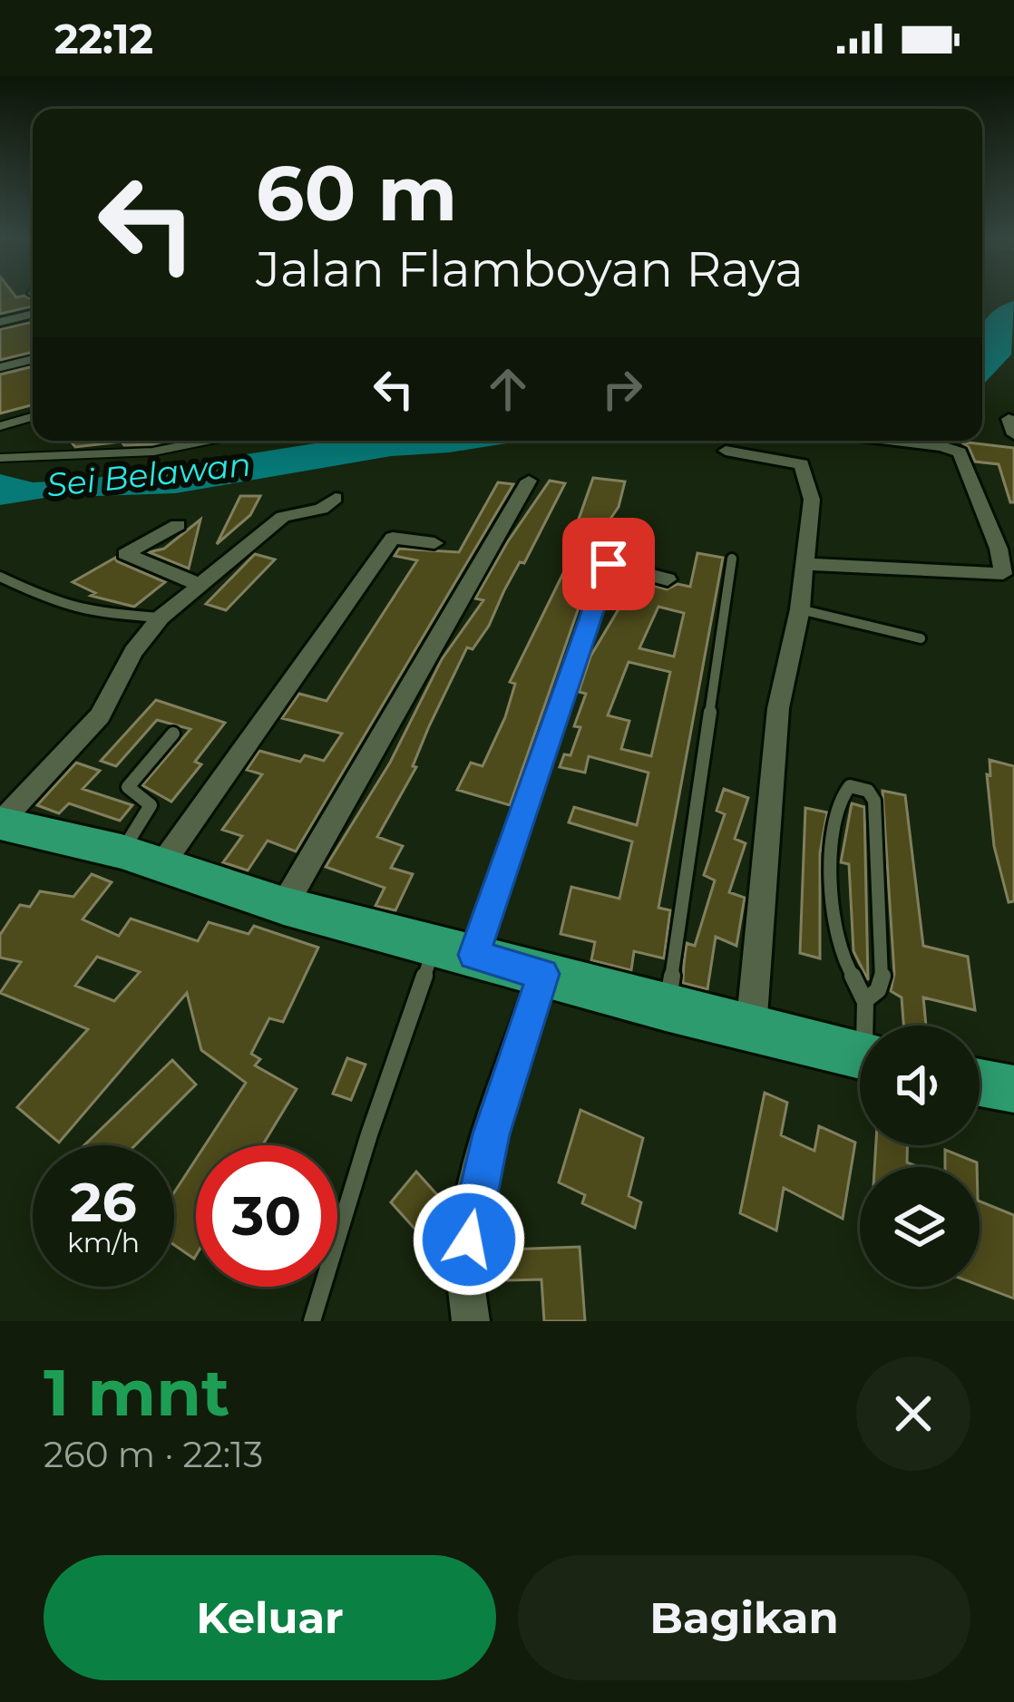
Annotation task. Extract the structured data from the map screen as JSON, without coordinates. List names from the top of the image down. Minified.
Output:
{"water":["Sei Belawan"],"page":{"status":"22:12","turn":["60 m","Jalan Flamboyan Raya"],"speed":"26 km/h","limit":"30","heading":["1 mnt","260 m · 22:13"],"buttons":["Keluar","Bagikan"]}}
